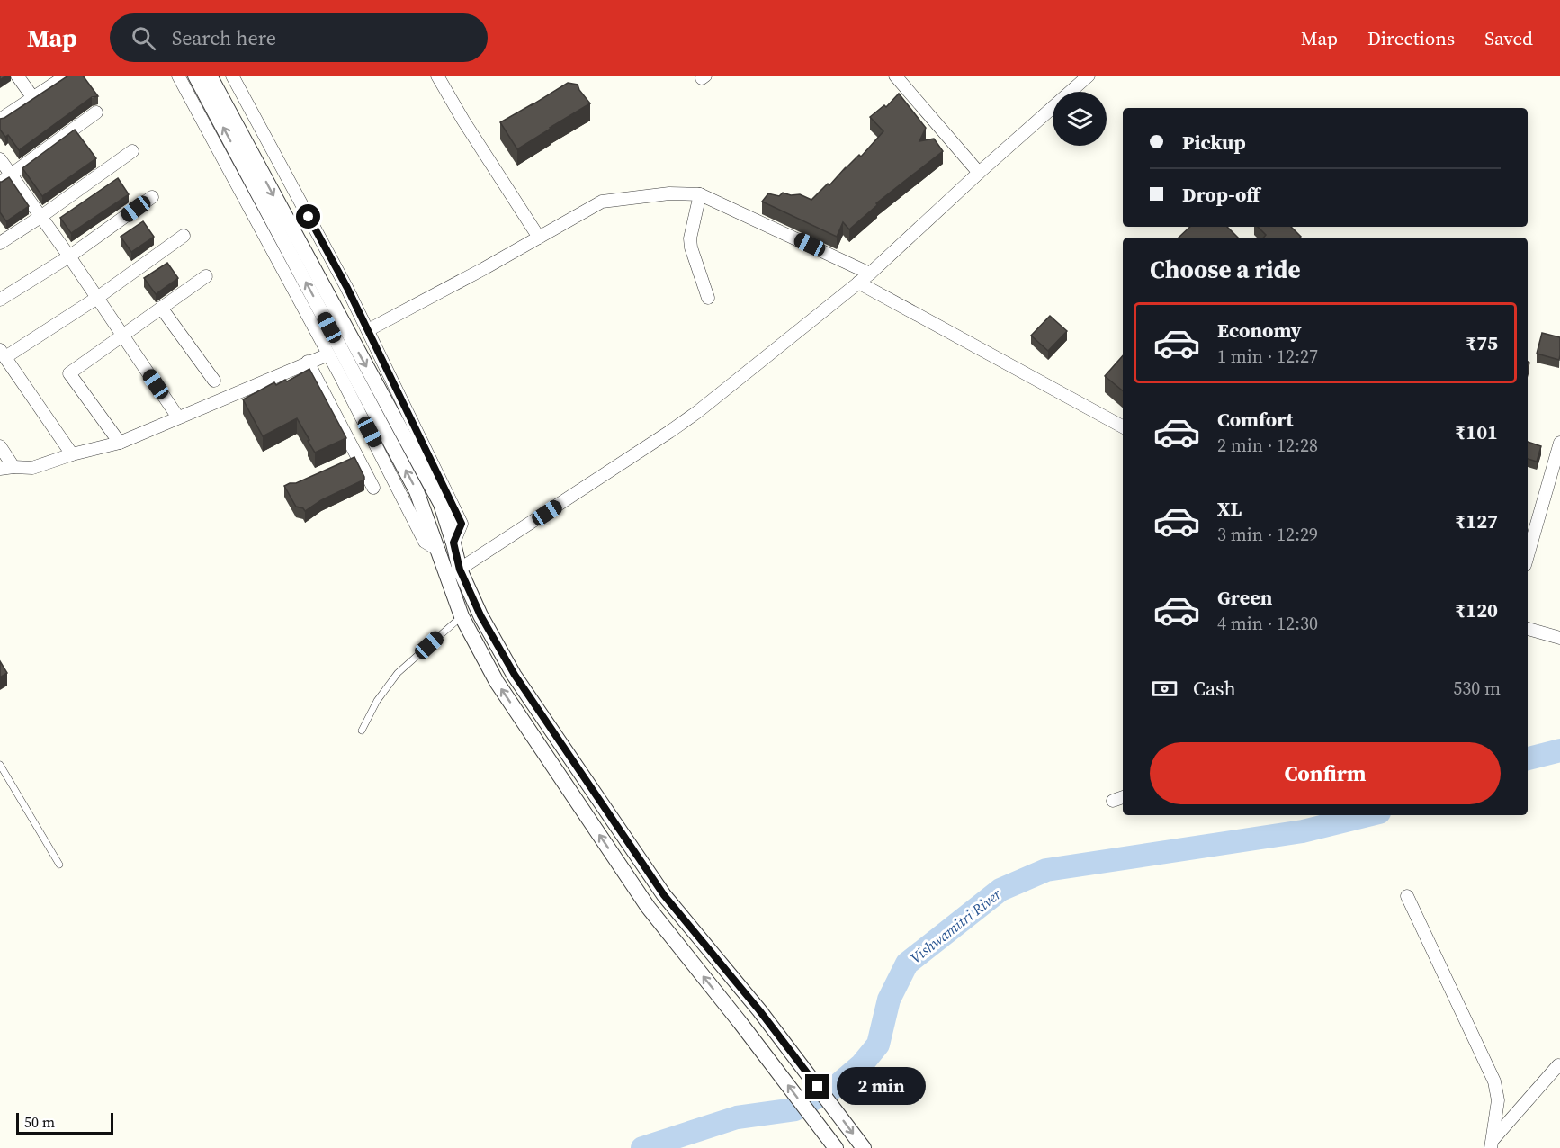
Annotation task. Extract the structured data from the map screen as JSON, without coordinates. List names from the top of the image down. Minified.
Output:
{"water":["Vishwamitri River"],"scale_bar":"50 m","page":{"header":"Map","search":"Search here","nav":["Map","Directions","Saved"],"banner":["Pickup","Drop-off"],"heading":"Choose a ride","list":[{"name":"Economy","note":"1 min · 12:27","value":"₹75"},{"name":"Comfort","note":"2 min · 12:28","value":"₹101"},{"name":"XL","note":"3 min · 12:29","value":"₹127"},{"name":"Green","note":"4 min · 12:30","value":"₹120"}],"pay":["Cash","530 m"],"buttons":"Confirm","bubble":"2 min","scale":"50 m"}}
